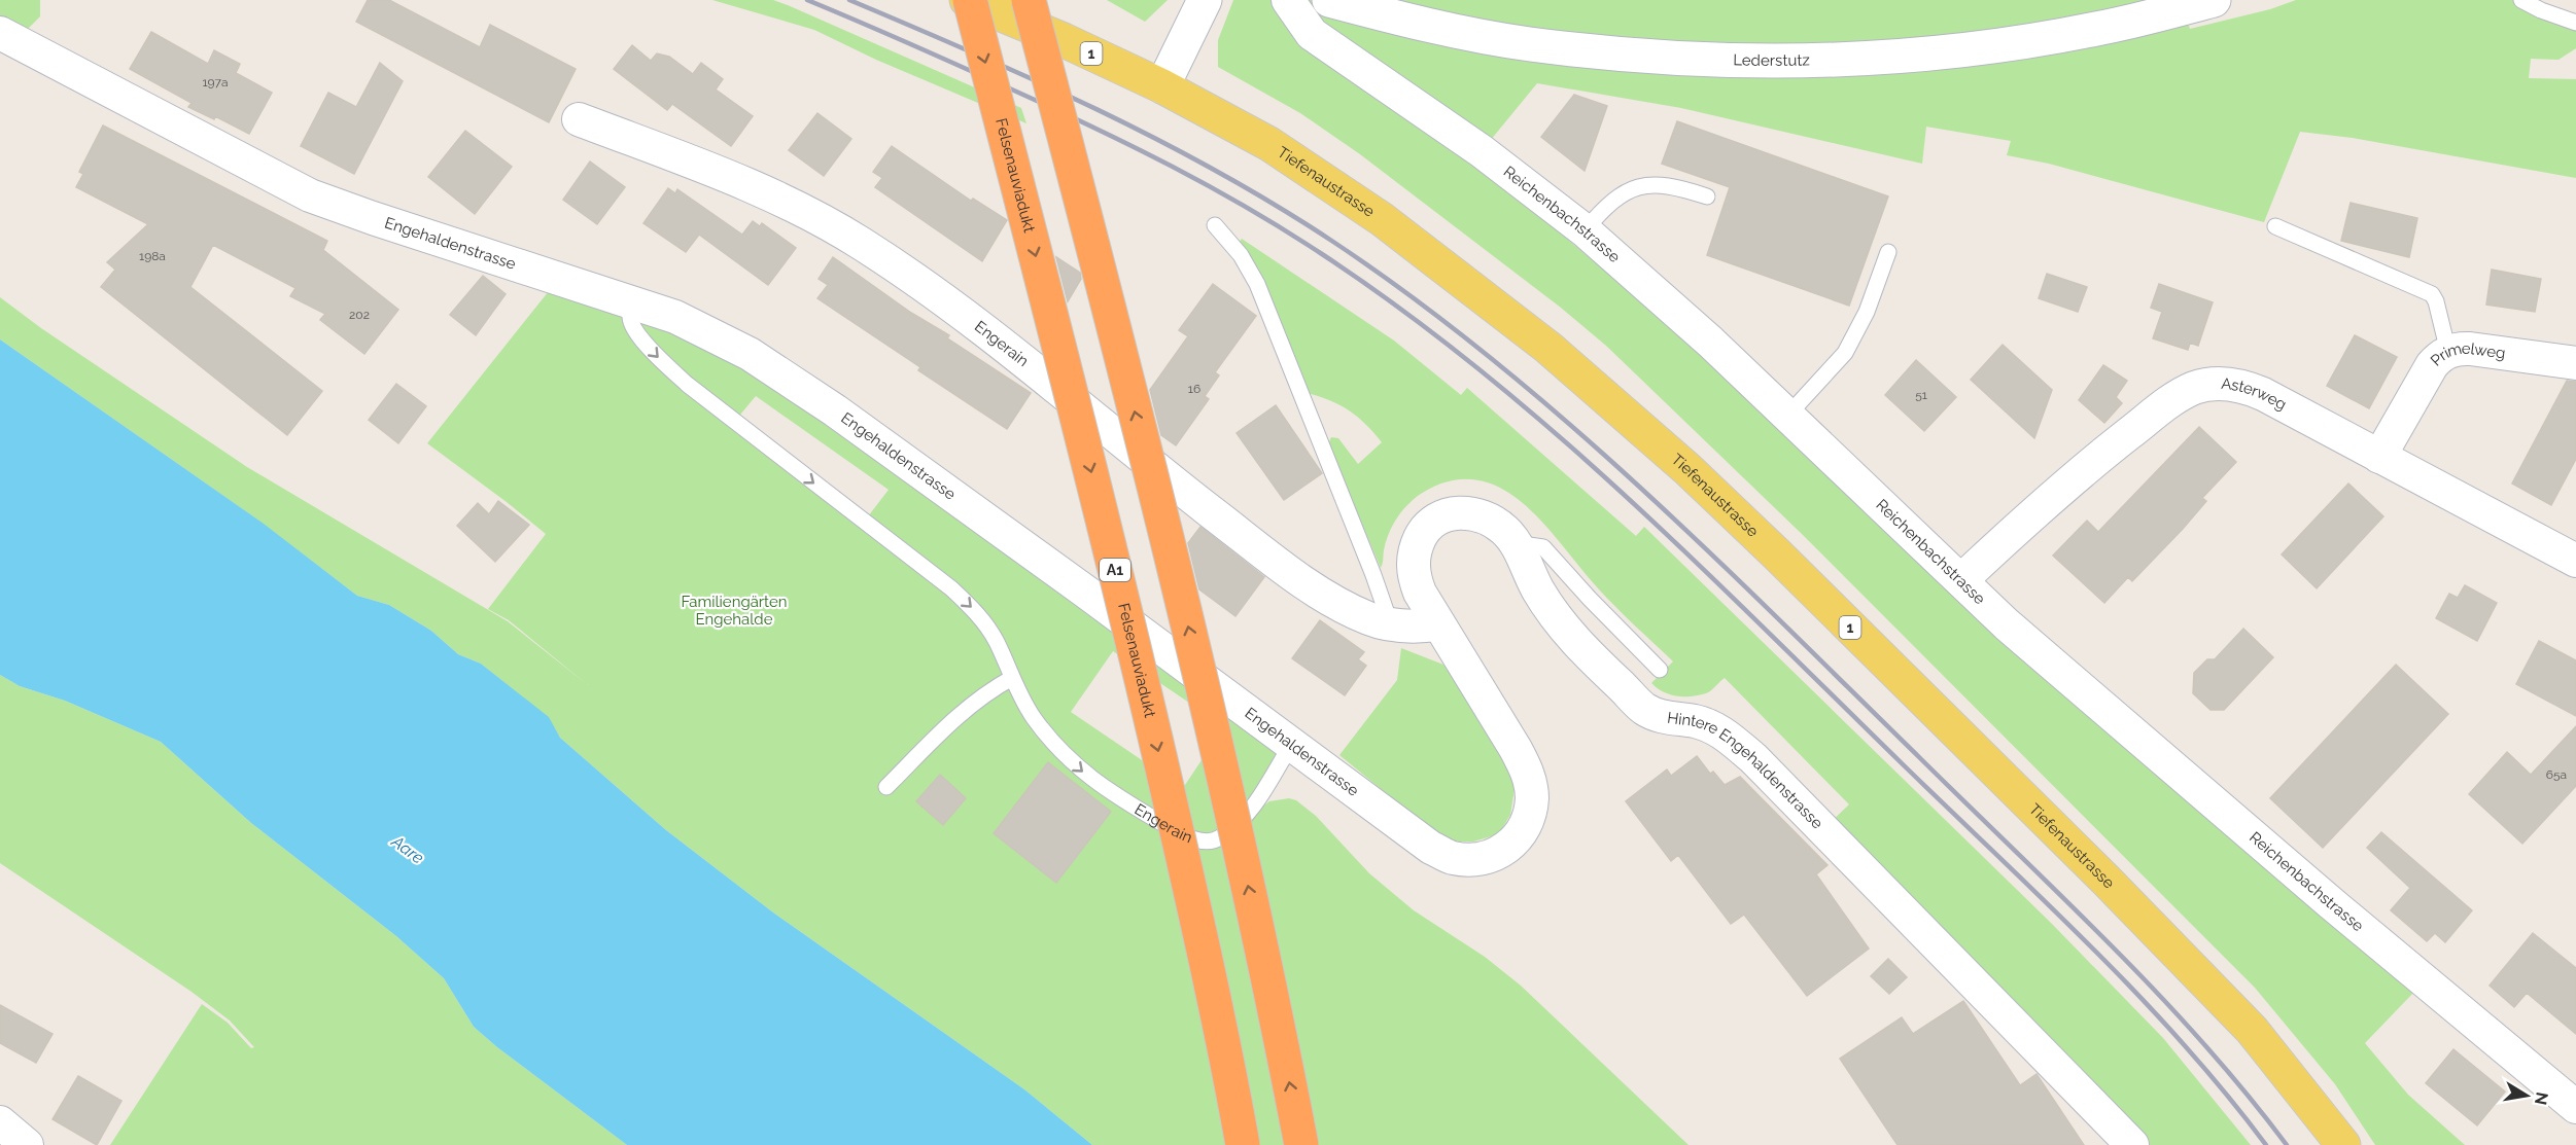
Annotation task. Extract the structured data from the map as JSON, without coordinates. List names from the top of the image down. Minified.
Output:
{"streets":{"highway":["Felsenauviadukt","A1"],"main road":["1","Tiefenaustrasse"],"street":["Lederstutz","Reichenbachstrasse","Engehaldenstrasse","Engerain","Primelweg","Asterweg","Hintere Engehaldenstrasse"]},"crossings":[["Felsenauviadukt","Tiefenaustrasse"],["Reichenbachstrasse","Asterweg"],["Engehaldenstrasse","Engerain"],["Engehaldenstrasse","Hintere Engehaldenstrasse"],["Engerain","Hintere Engehaldenstrasse"],["Primelweg","Asterweg"]],"one_way":["Engerain"],"water":["Aare"],"parks":["Familiengärten Engehalde"],"house_numbers":["197a","198a","202","16","51","65a"],"north":"right"}
